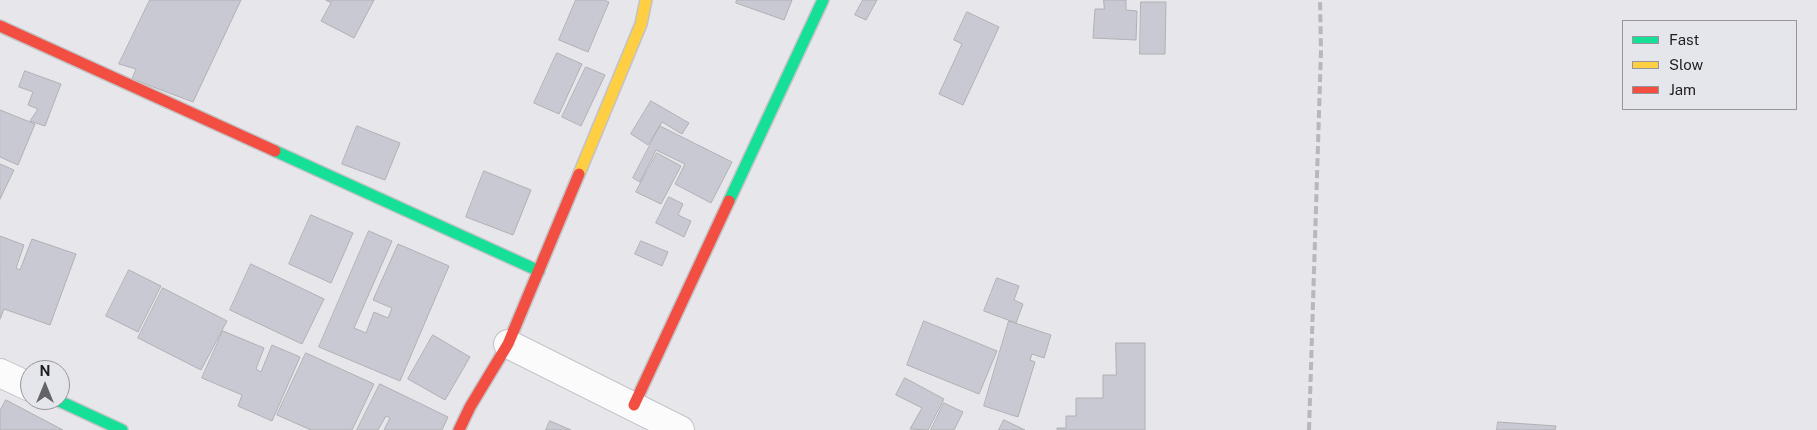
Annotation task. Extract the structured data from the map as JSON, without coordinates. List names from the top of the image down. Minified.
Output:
{"legend":["Fast","Slow","Jam"],"north":"top"}
